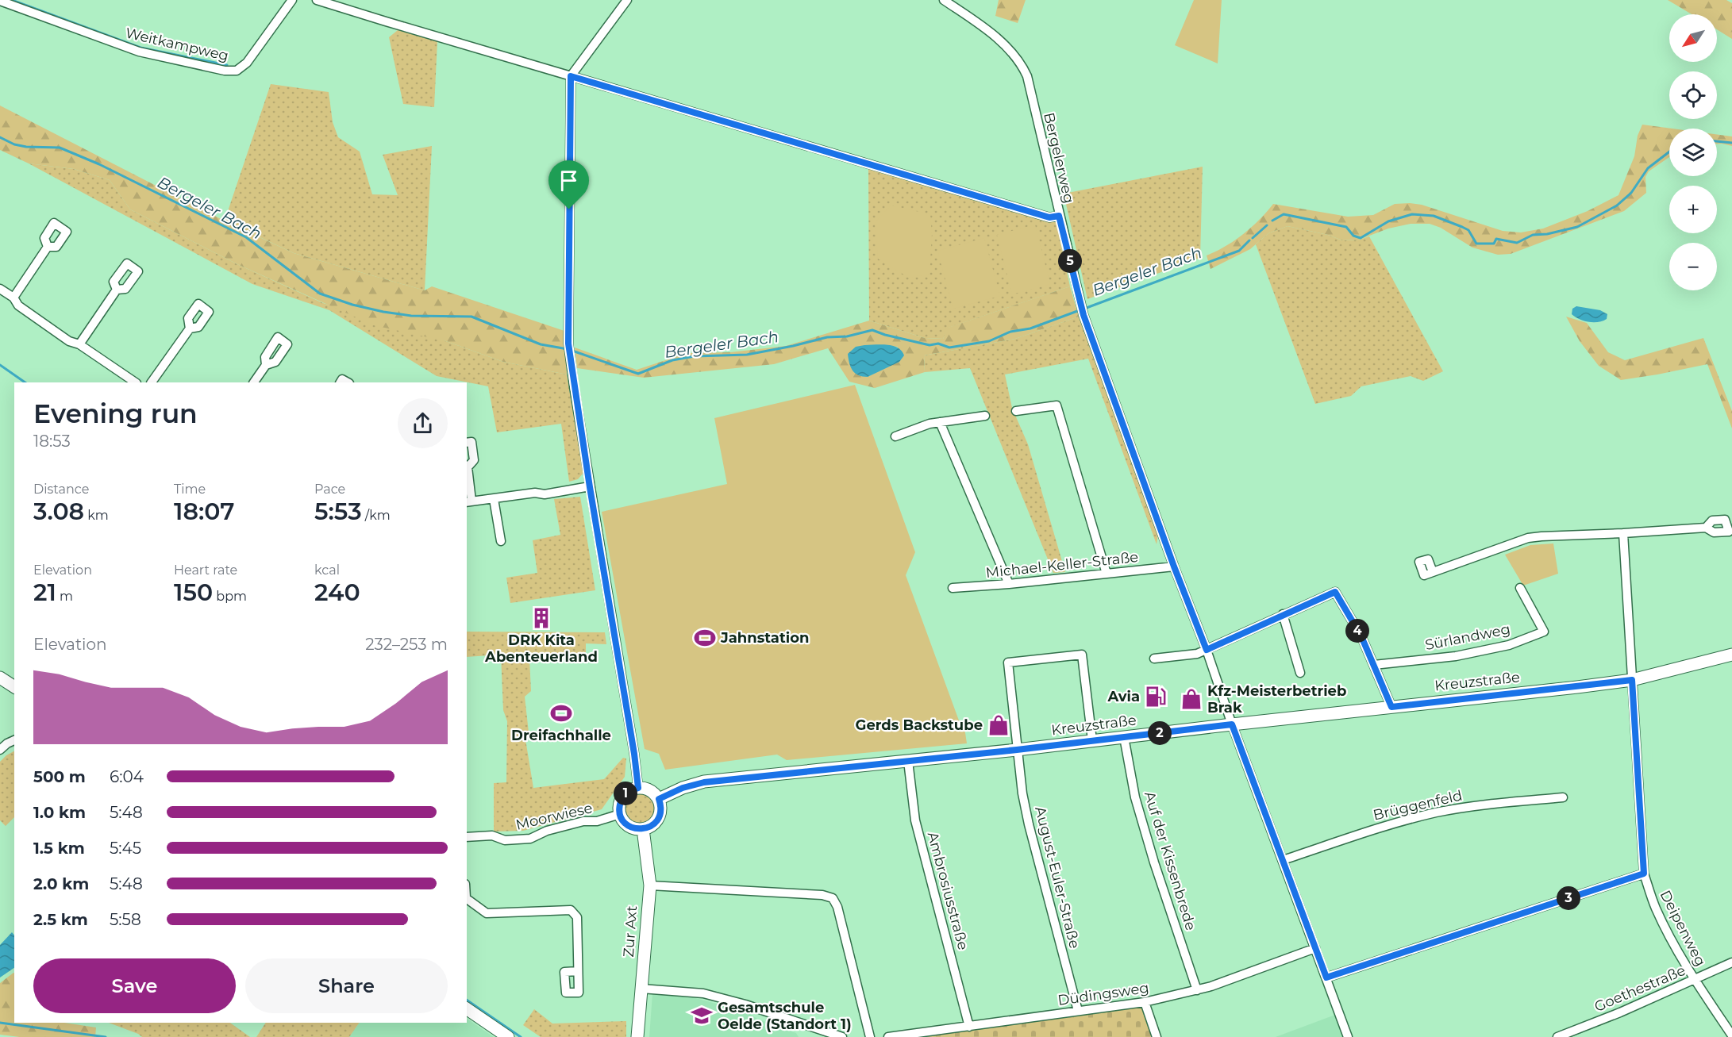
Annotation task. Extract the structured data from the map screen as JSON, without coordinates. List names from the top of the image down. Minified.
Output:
{"streets":{"street":["Weitkampweg","Bergelerweg","Michael-Keller-Straße","Sürlandweg","Kreuzstraße","Brüggenfeld","Moorwiese","Auf der Kissenbrede","August-Euler-Straße","Ambrosiusstraße","Deipenweg","Zur Axt","Goethestraße","Düdingsweg"]},"crossings":[["Bergelerweg","Michael-Keller-Straße"],["Bergelerweg","Kreuzstraße"],["Bergelerweg","Brüggenfeld"],["Bergelerweg","Düdingsweg"],["Kreuzstraße","Moorwiese"],["Kreuzstraße","Auf der Kissenbrede"],["Kreuzstraße","August-Euler-Straße"],["Kreuzstraße","Ambrosiusstraße"],["Kreuzstraße","Deipenweg"],["Kreuzstraße","Zur Axt"],["Moorwiese","Zur Axt"],["Auf der Kissenbrede","Düdingsweg"],["August-Euler-Straße","Düdingsweg"],["Ambrosiusstraße","Düdingsweg"],["Deipenweg","Goethestraße"]],"water":["Bergeler Bach"],"places":{"building":["DRK Kita Abenteuerland"],"sports":["Jahnstation","Dreifachhalle"],"fuel station":["Avia"],"shop":["Kfz-Meisterbetrieb Brak","Gerds Backstube"],"school or university":["Gesamtschule Oelde (Standort 1)"]},"north":"bottom left","page":{"map_buttons":["+","−"],"pins":["5","4","2","1","3"],"heading":["Evening run","18:53"],"stats":[["Distance","3.08 km"],["Time","18:07"],["Pace","5:53 /km"],["Elevation","21 m"],["Heart rate","150 bpm"],["kcal","240"]],"chart":["Elevation","232–253 m"],"list":[{"name":"500 m","note":"6:04"},{"name":"1.0 km","note":"5:48"},{"name":"1.5 km","note":"5:45"},{"name":"2.0 km","note":"5:48"},{"name":"2.5 km","note":"5:58"}],"buttons":["Save","Share"]}}
